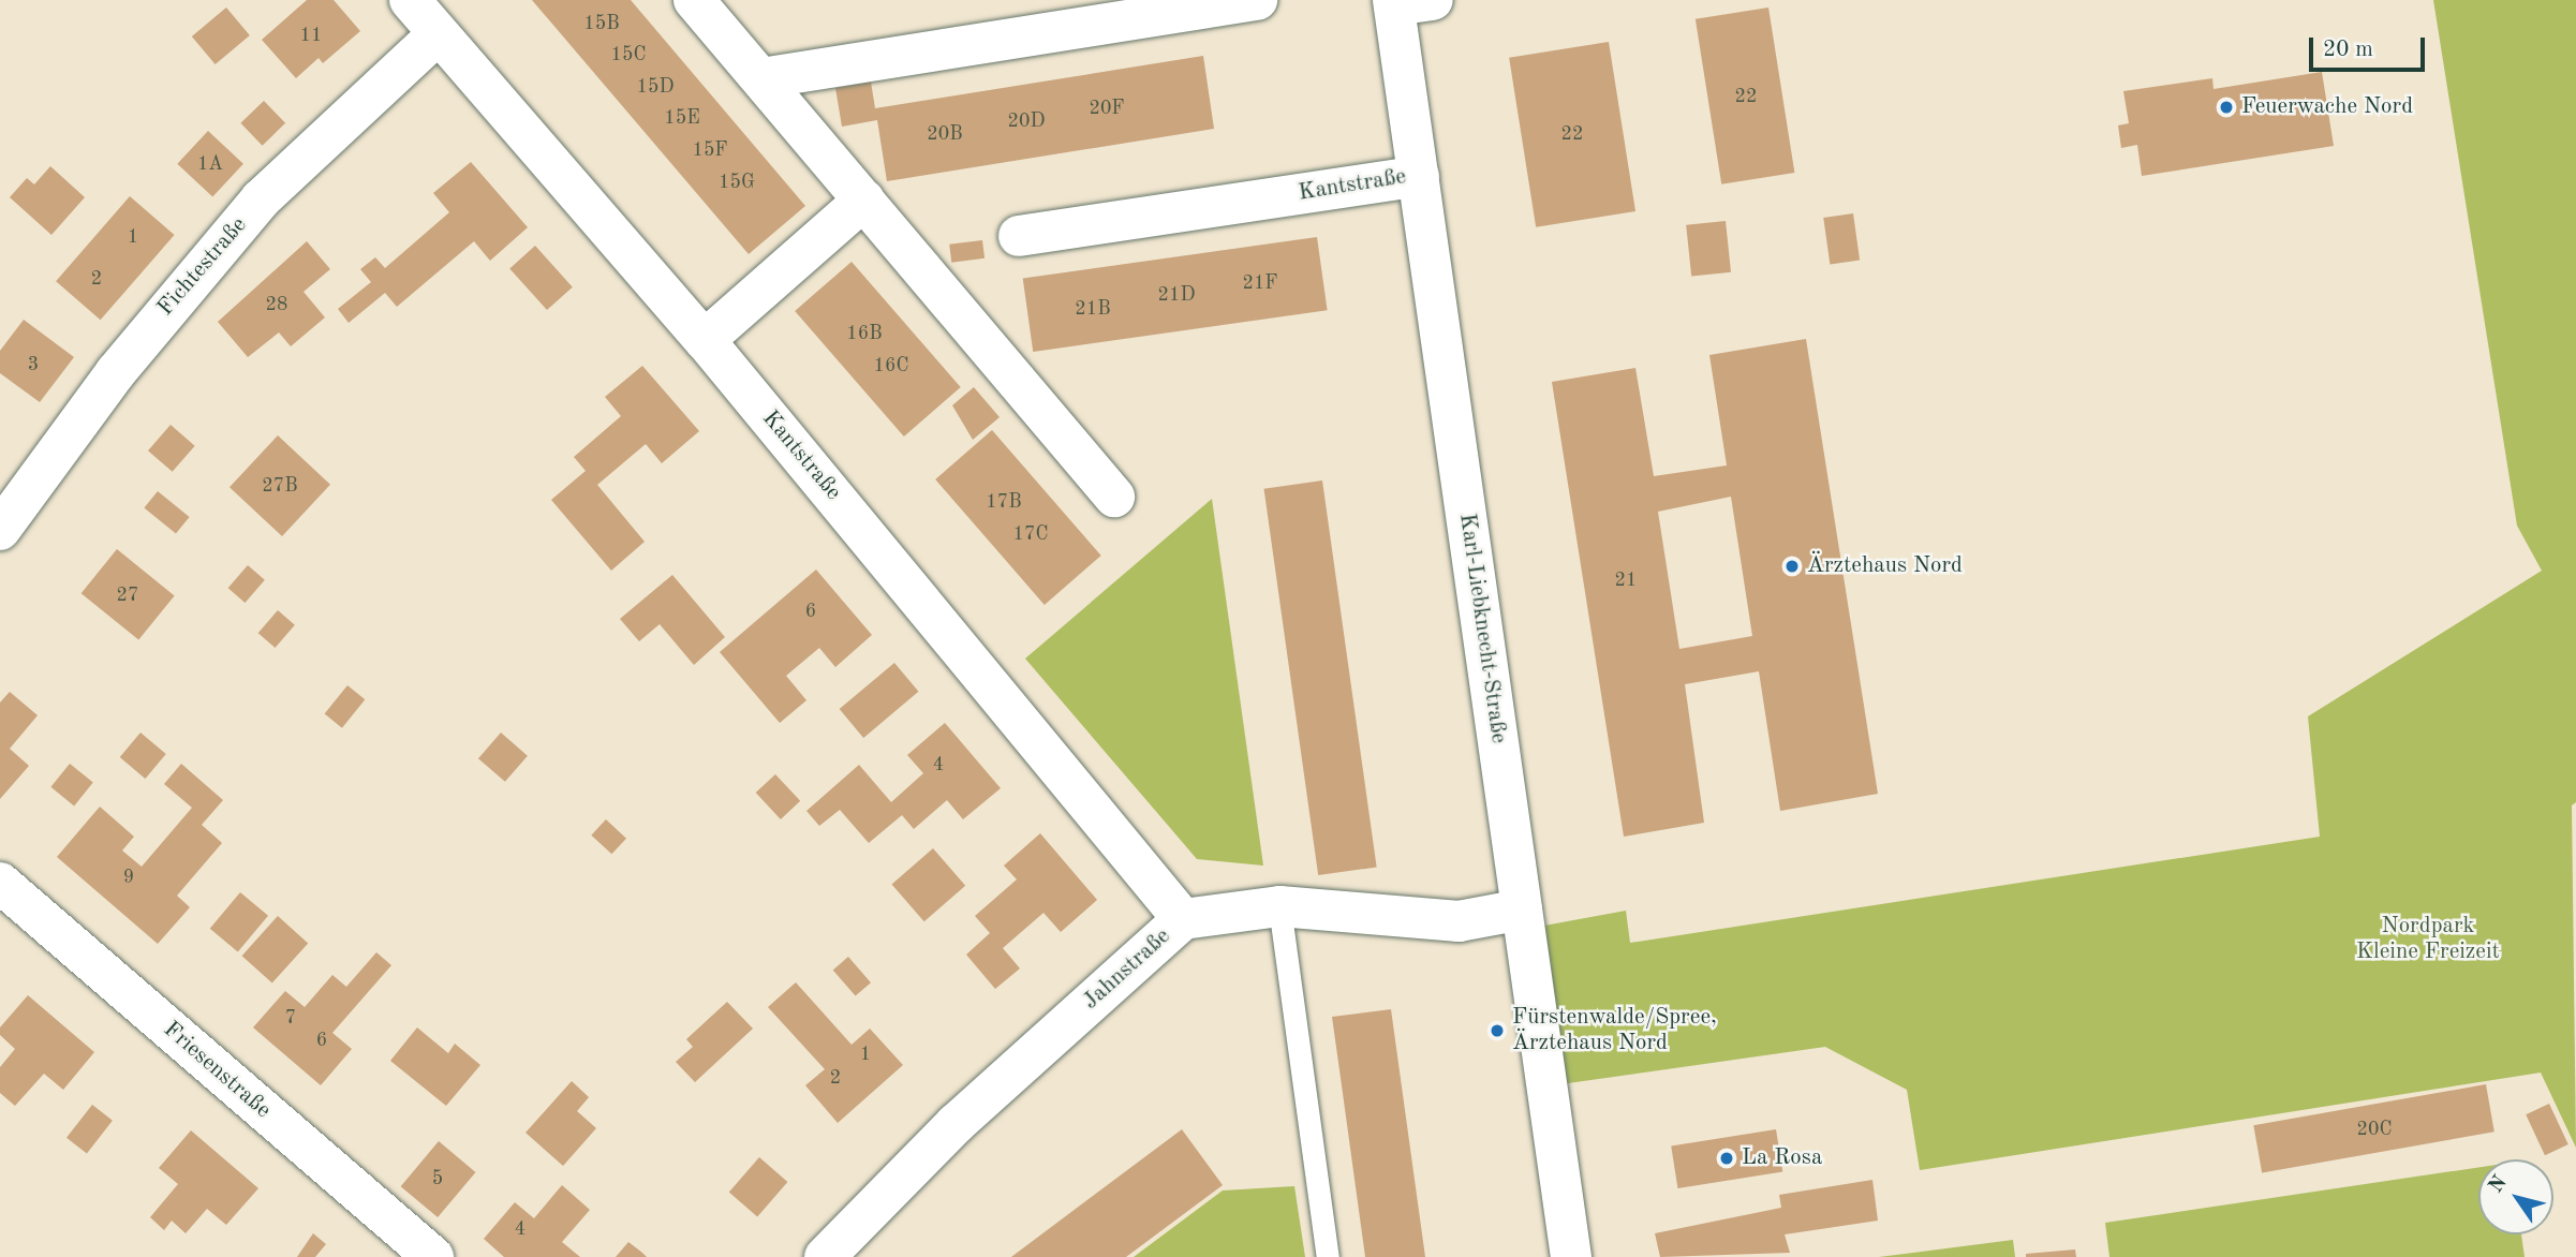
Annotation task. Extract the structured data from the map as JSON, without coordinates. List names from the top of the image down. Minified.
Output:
{"streets":{"street":["Kantstraße","Fichtestraße","Karl-Liebknecht-Straße","Jahnstraße","Friesenstraße"]},"crossings":[["Kantstraße","Fichtestraße"],["Kantstraße","Karl-Liebknecht-Straße"],["Kantstraße","Jahnstraße"],["Karl-Liebknecht-Straße","Jahnstraße"]],"parks":["Nordpark Kleine Freizeit"],"places":["Feuerwache Nord","Ärztehaus Nord","Fürstenwalde/Spree, Ärztehaus Nord","La Rosa"],"house_numbers":["15B","11","15C","15D","22","20F","15E","20D","20B","22","15F","1A","15G","1","2","21F","21D","28","21B","16B","3","16C","27B","17B","17C","21","27","6","4","9","7","6","1","2","20C","5","4"],"scale_bar":"20 m","north":"top left"}
